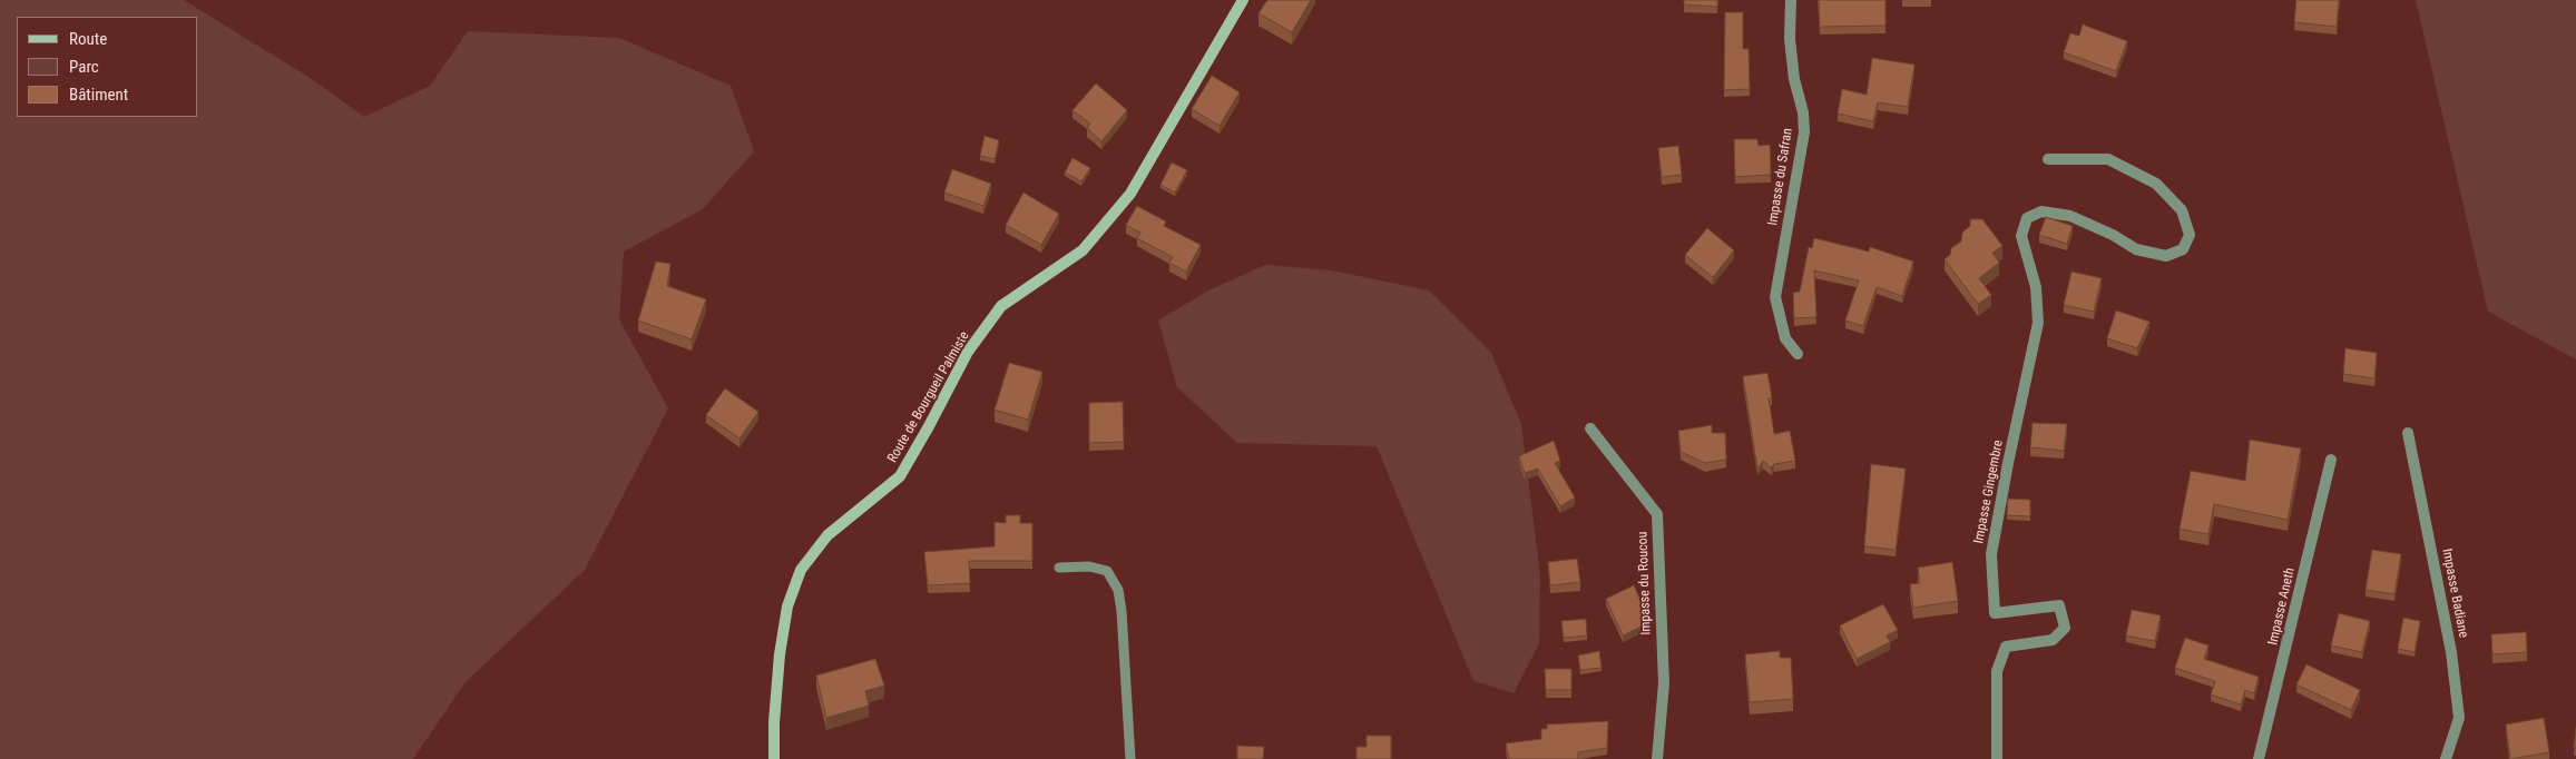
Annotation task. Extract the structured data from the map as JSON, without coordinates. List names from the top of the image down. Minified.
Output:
{"streets":{"street":["Impasse du Safran","Route de Bourgueil Palmiste","Impasse Gingembre","Impasse du Roucou","Impasse Badiane","Impasse Aneth"]},"legend":["Route","Parc","Bâtiment"]}
